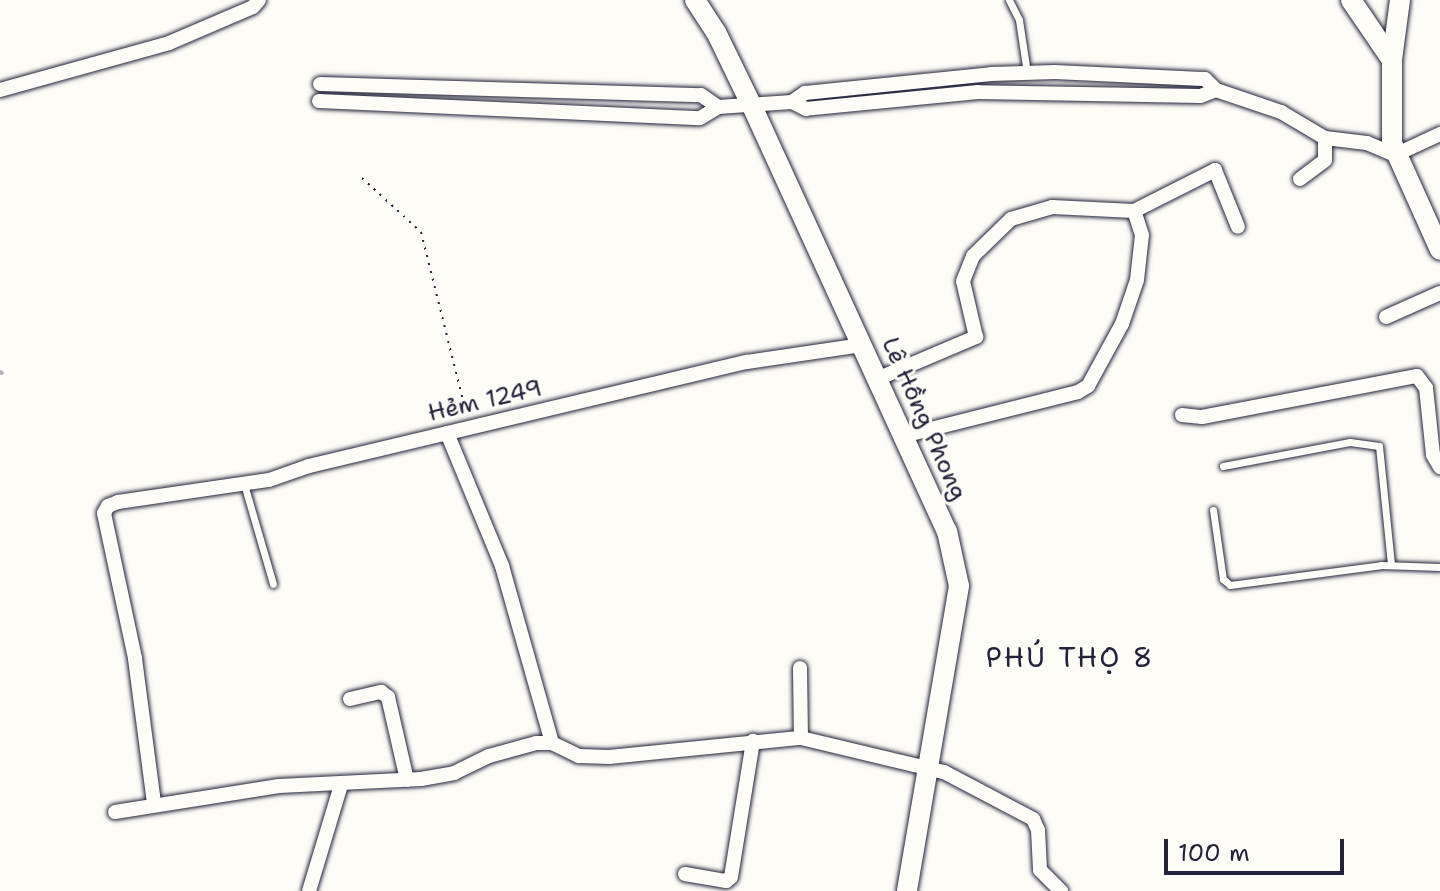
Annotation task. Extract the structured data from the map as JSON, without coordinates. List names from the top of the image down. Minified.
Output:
{"streets":{"street":["Hẻm 1249","Lê Hồng Phong"]},"crossings":[["Hẻm 1249","Lê Hồng Phong"]],"districts":["PHÚ THỌ 8"],"scale_bar":"100 m"}
